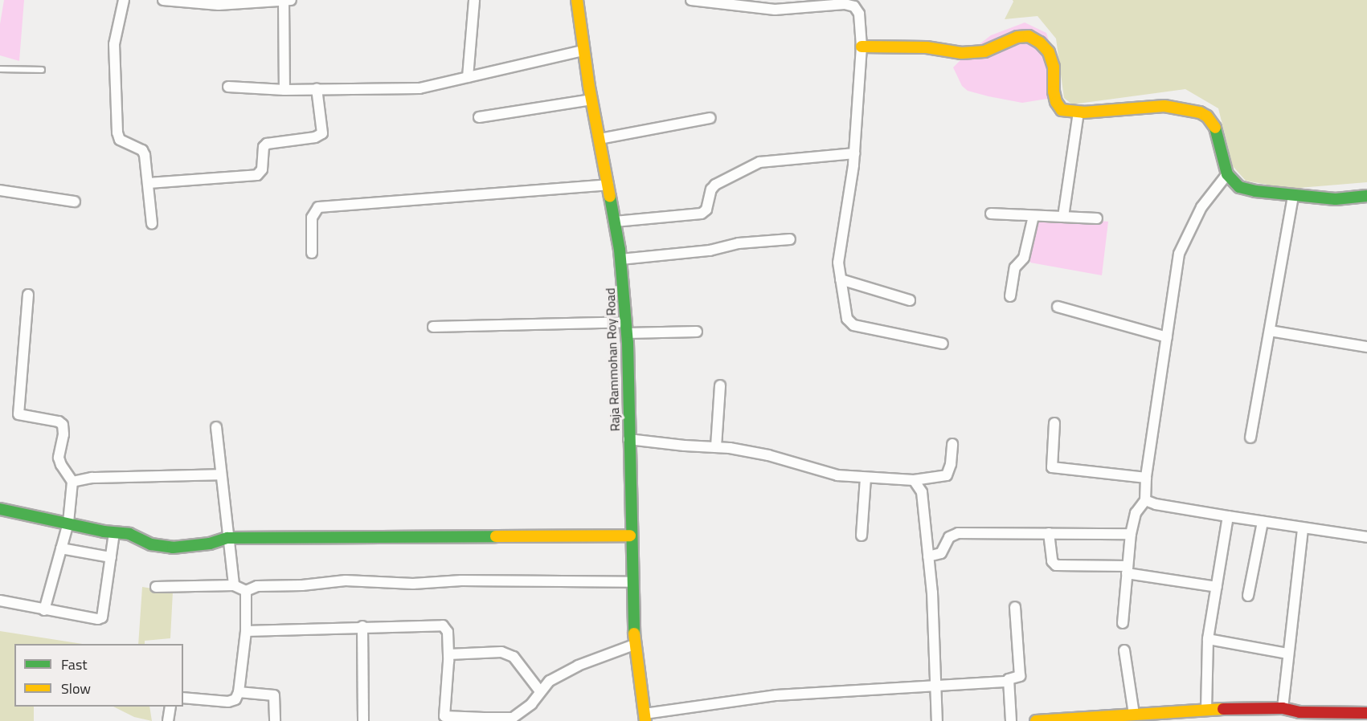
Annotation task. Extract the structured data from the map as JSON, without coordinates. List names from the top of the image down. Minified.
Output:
{"streets":{"street":["Raja Rammohan Roy Road"]},"legend":["Fast","Slow"]}
